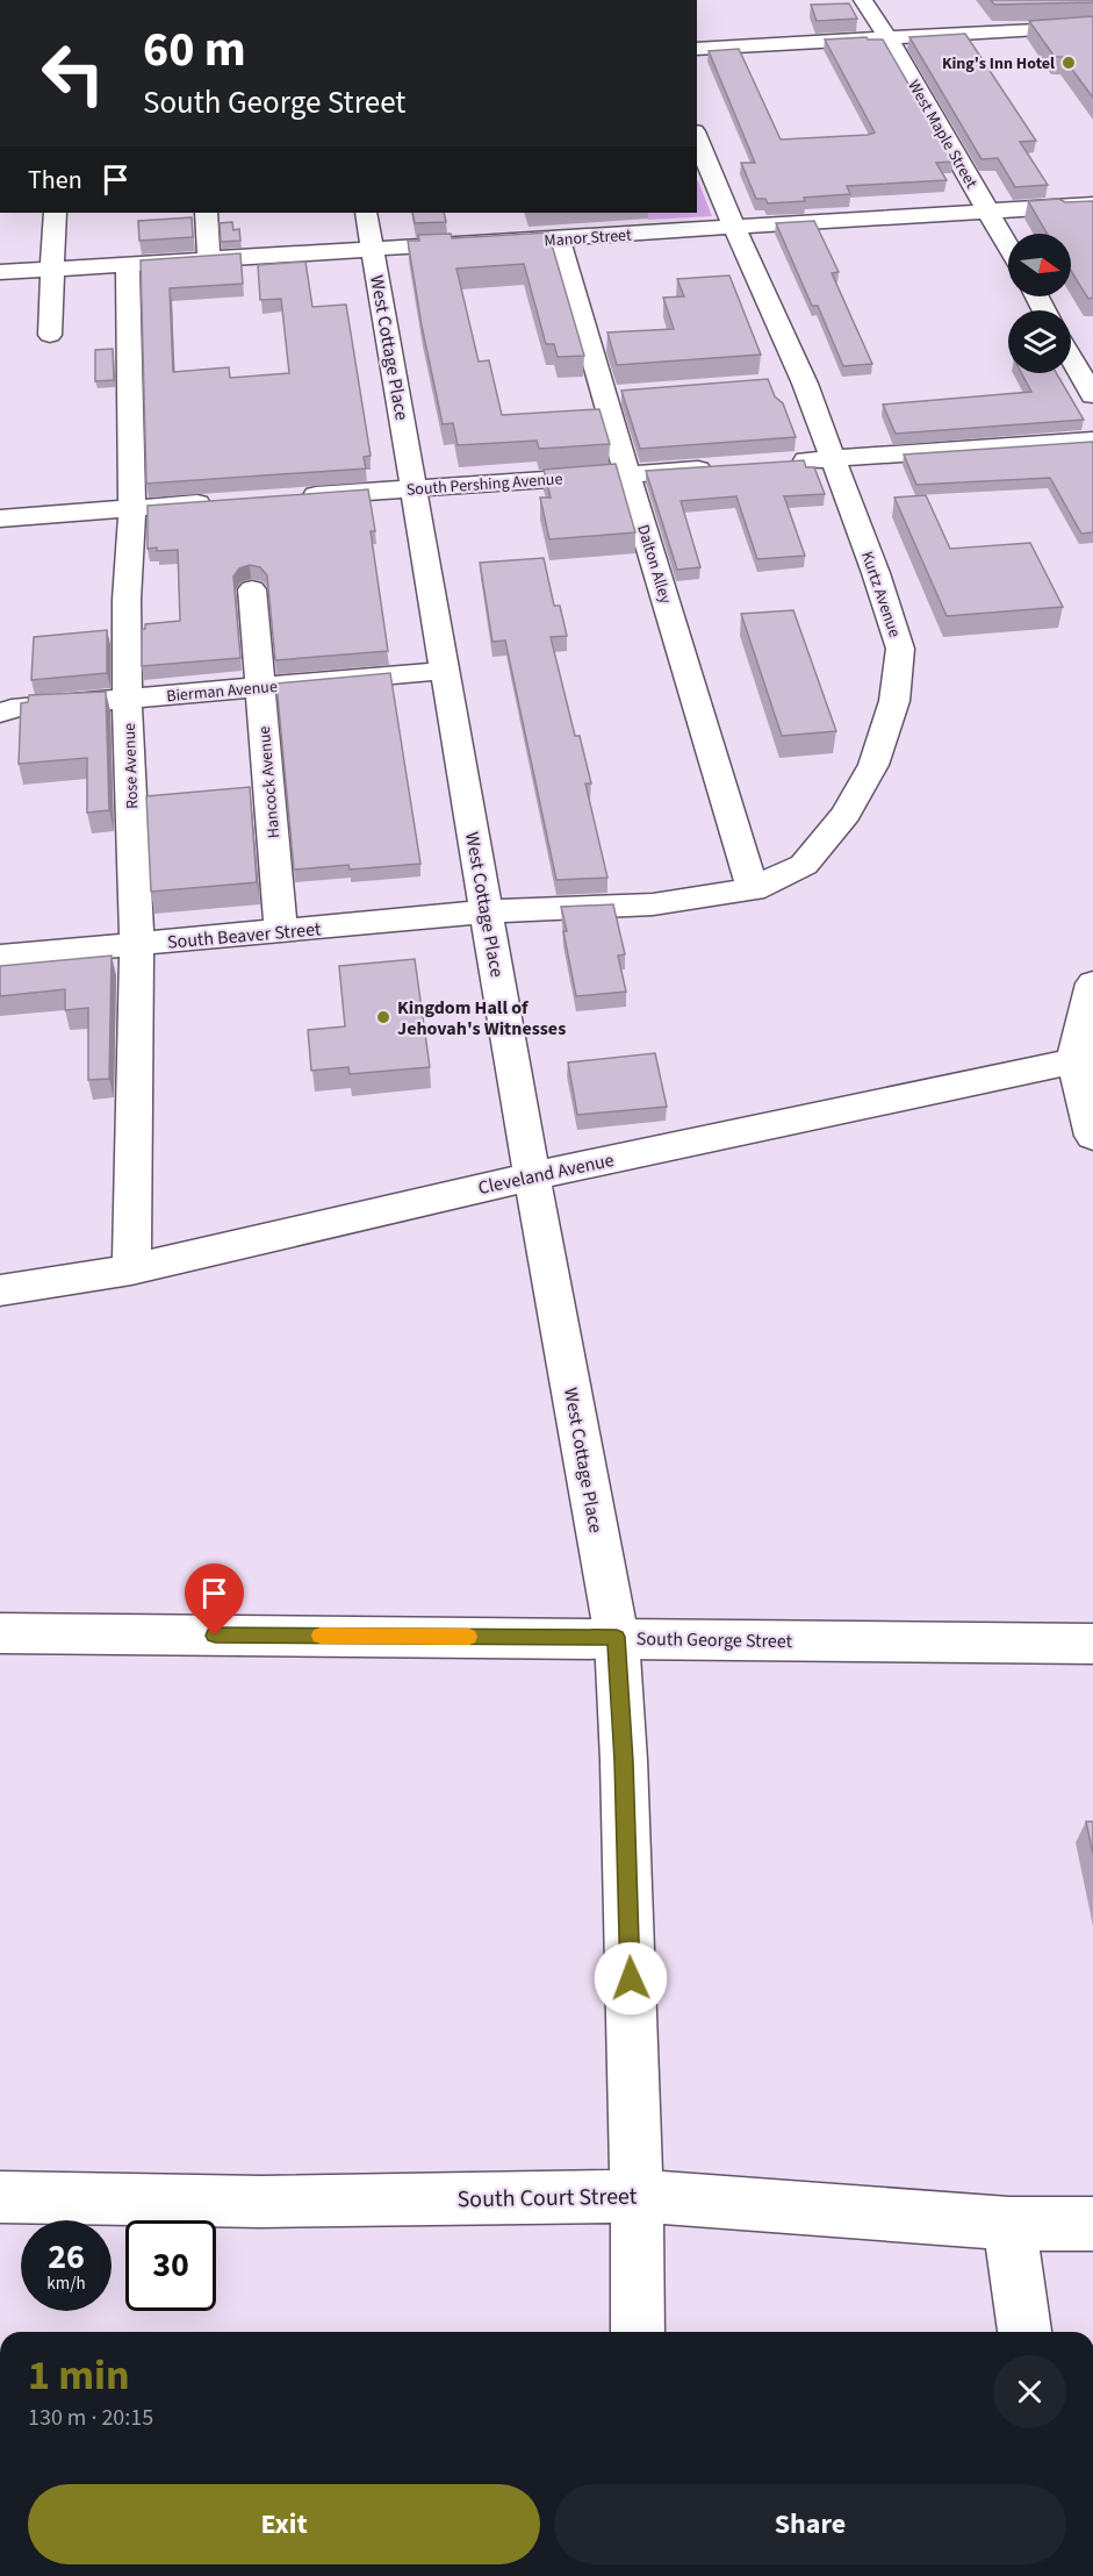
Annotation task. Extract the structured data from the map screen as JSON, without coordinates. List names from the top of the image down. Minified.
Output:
{"streets":{"street":["West Maple Street","Manor Street","West Cottage Place","South Pershing Avenue","Dalton Alley","Kurtz Avenue","Bierman Avenue","Rose Avenue","Hancock Avenue","South Beaver Street","Cleveland Avenue","South George Street","South Court Street"]},"crossings":[["West Maple Street","Manor Street"],["Manor Street","West Cottage Place"],["Manor Street","Dalton Alley"],["Manor Street","Kurtz Avenue"],["Manor Street","Rose Avenue"],["West Cottage Place","South Pershing Avenue"],["West Cottage Place","Kurtz Avenue"],["West Cottage Place","Bierman Avenue"],["West Cottage Place","South Beaver Street"],["West Cottage Place","Cleveland Avenue"],["West Cottage Place","South George Street"],["West Cottage Place","South Court Street"],["South Pershing Avenue","Dalton Alley"],["Dalton Alley","Kurtz Avenue"],["Kurtz Avenue","South Beaver Street"],["Bierman Avenue","Rose Avenue"],["Bierman Avenue","Hancock Avenue"],["Rose Avenue","South Beaver Street"],["Rose Avenue","Cleveland Avenue"],["Hancock Avenue","South Beaver Street"]],"places":["King's Inn Hotel","Kingdom Hall of Jehovah's Witnesses"],"north":"right","page":{"turn":["60 m","South George Street"],"then":"Then","speed":"26 km/h","limit":"30","heading":["1 min","130 m · 20:15"],"buttons":["Exit","Share"]}}
